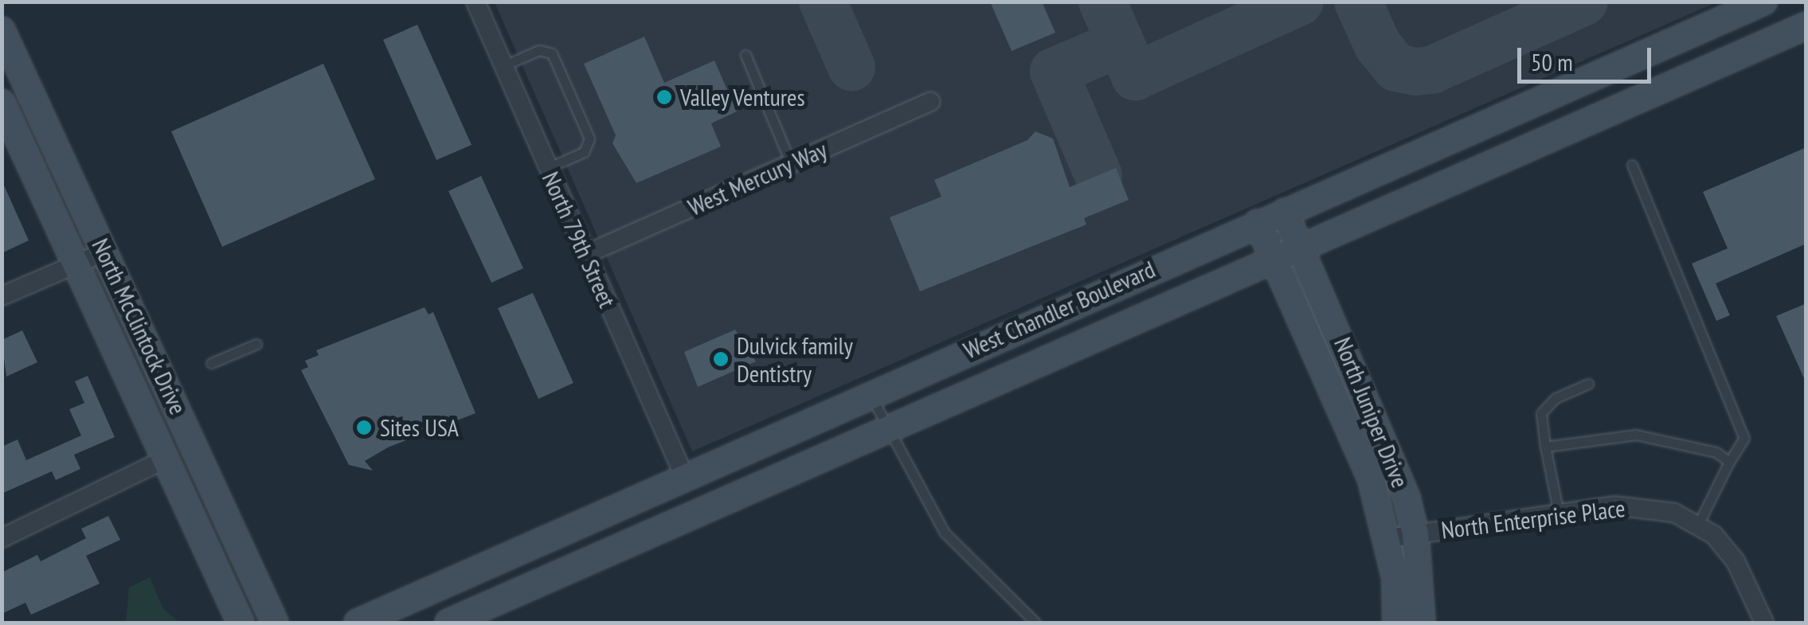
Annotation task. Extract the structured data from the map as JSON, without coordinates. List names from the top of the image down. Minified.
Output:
{"streets":{"main road":["West Chandler Boulevard","North McClintock Drive","North Juniper Drive"],"street":["West Mercury Way","North 79th Street","North Enterprise Place"]},"crossings":[["West Mercury Way","North 79th Street"],["North 79th Street","West Chandler Boulevard"],["West Chandler Boulevard","North Juniper Drive"],["North Juniper Drive","North Enterprise Place"]],"places":["Valley Ventures","Dulvick family Dentistry","Sites USA"],"scale_bar":"50 m"}
